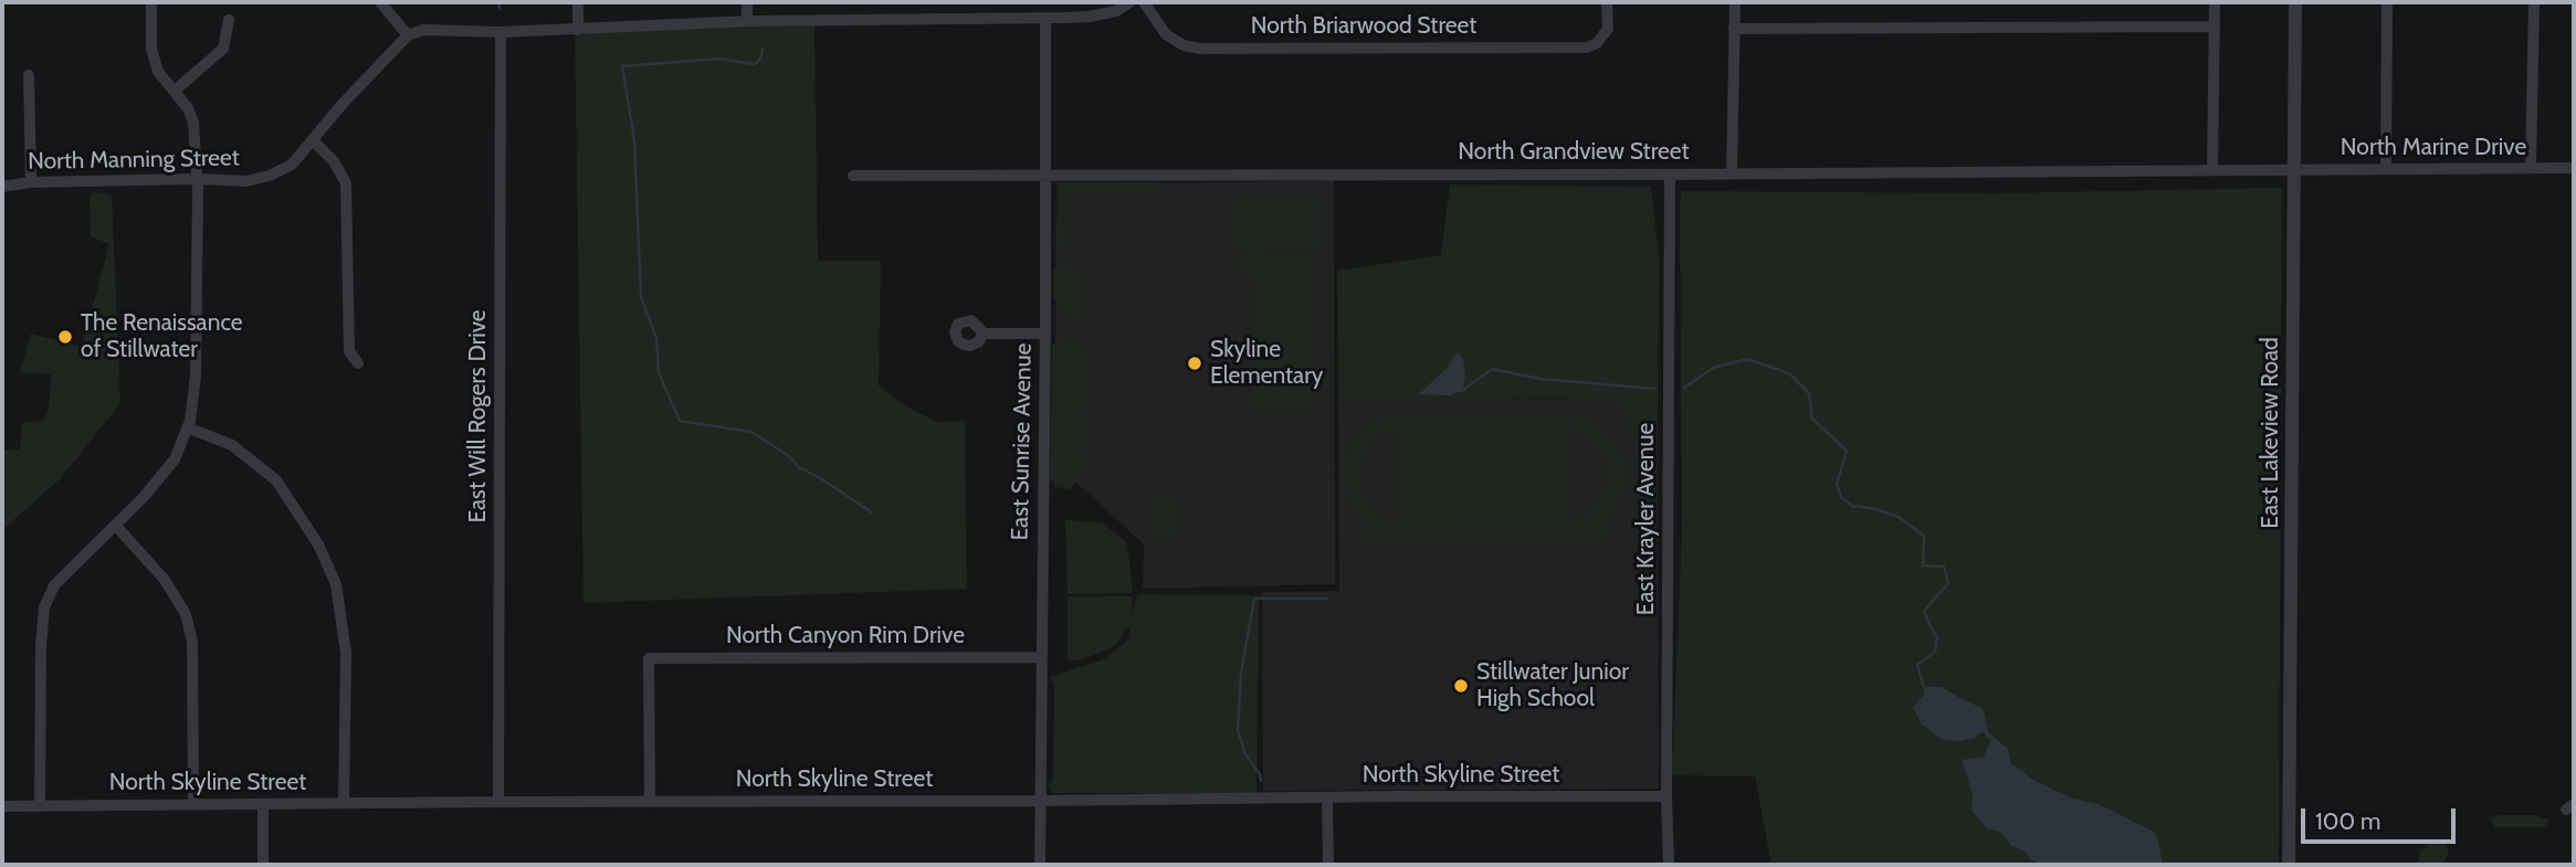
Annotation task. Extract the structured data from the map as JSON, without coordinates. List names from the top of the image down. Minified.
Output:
{"streets":{"street":["North Briarwood Street","North Marine Drive","North Grandview Street","North Manning Street","East Will Rogers Drive","East Lakeview Road","East Sunrise Avenue","East Krayler Avenue","North Canyon Rim Drive","North Skyline Street"]},"crossings":[["North Marine Drive","North Grandview Street"],["North Marine Drive","East Lakeview Road"],["North Grandview Street","East Lakeview Road"],["North Grandview Street","East Sunrise Avenue"],["North Grandview Street","East Krayler Avenue"],["East Will Rogers Drive","North Skyline Street"],["East Sunrise Avenue","North Canyon Rim Drive"],["East Sunrise Avenue","North Skyline Street"],["East Krayler Avenue","North Skyline Street"],["North Canyon Rim Drive","North Skyline Street"]],"places":["The Renaissance of Stillwater","Skyline Elementary","Stillwater Junior High School"],"scale_bar":"100 m"}
